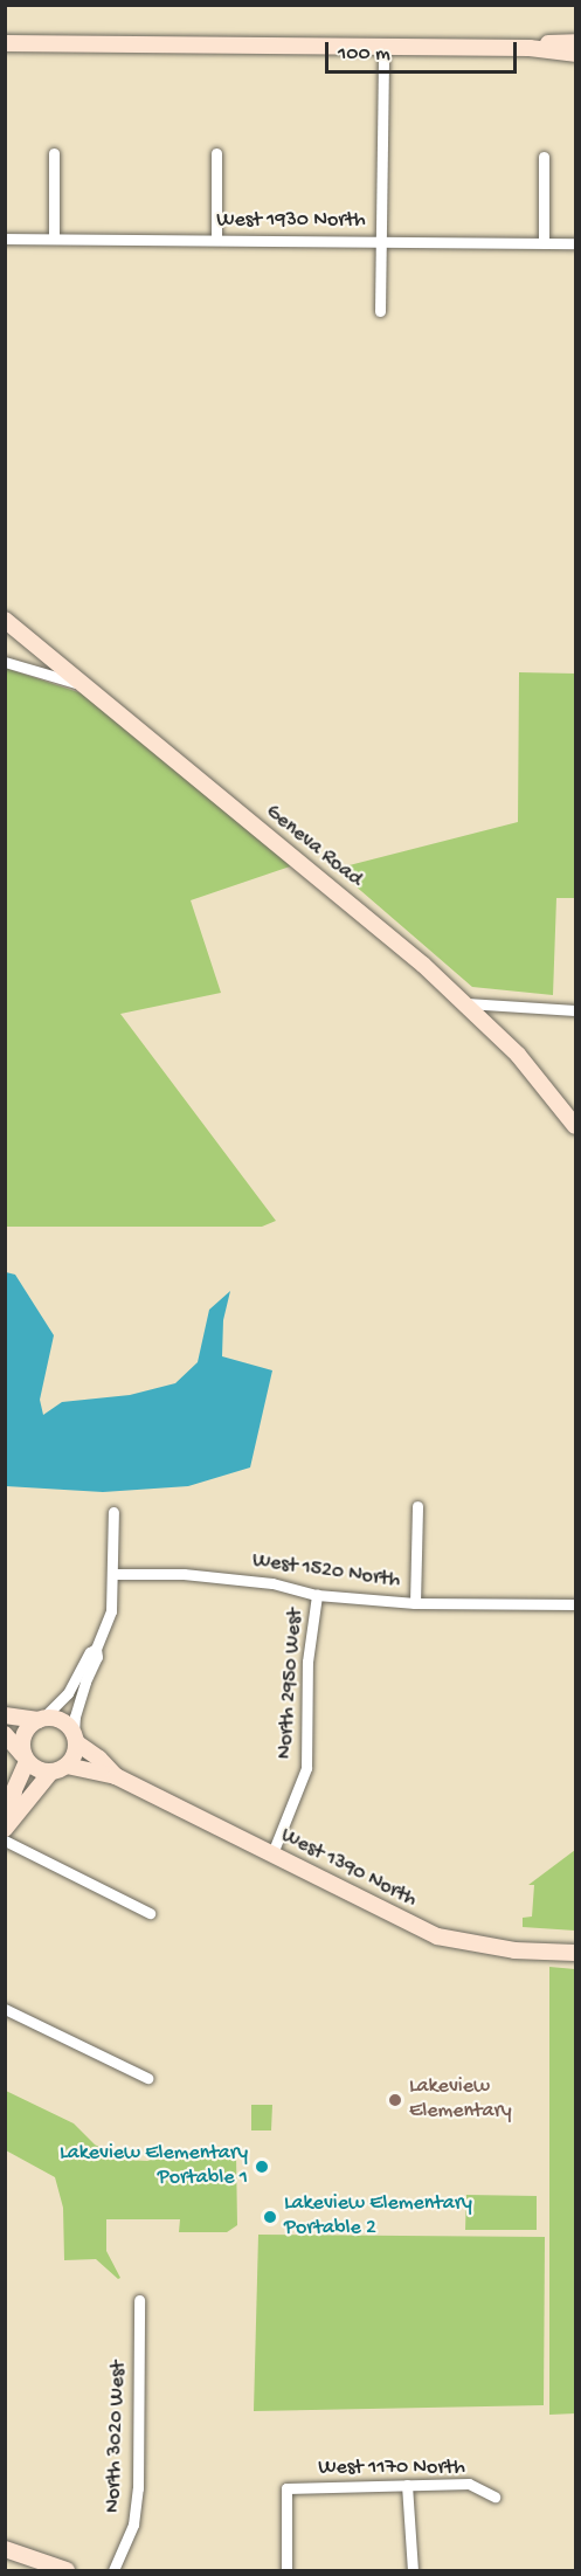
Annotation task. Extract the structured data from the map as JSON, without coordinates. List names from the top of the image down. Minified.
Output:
{"streets":{"street":["West 1930 North","Geneva Road","West 1520 North","North 2950 West","West 1390 North","North 3020 West","West 1170 North"]},"crossings":[["West 1520 North","North 2950 West"],["North 2950 West","West 1390 North"]],"places":["Lakeview Elementary","Lakeview Elementary Portable 1","Lakeview Elementary Portable 2"],"scale_bar":"100 m"}
